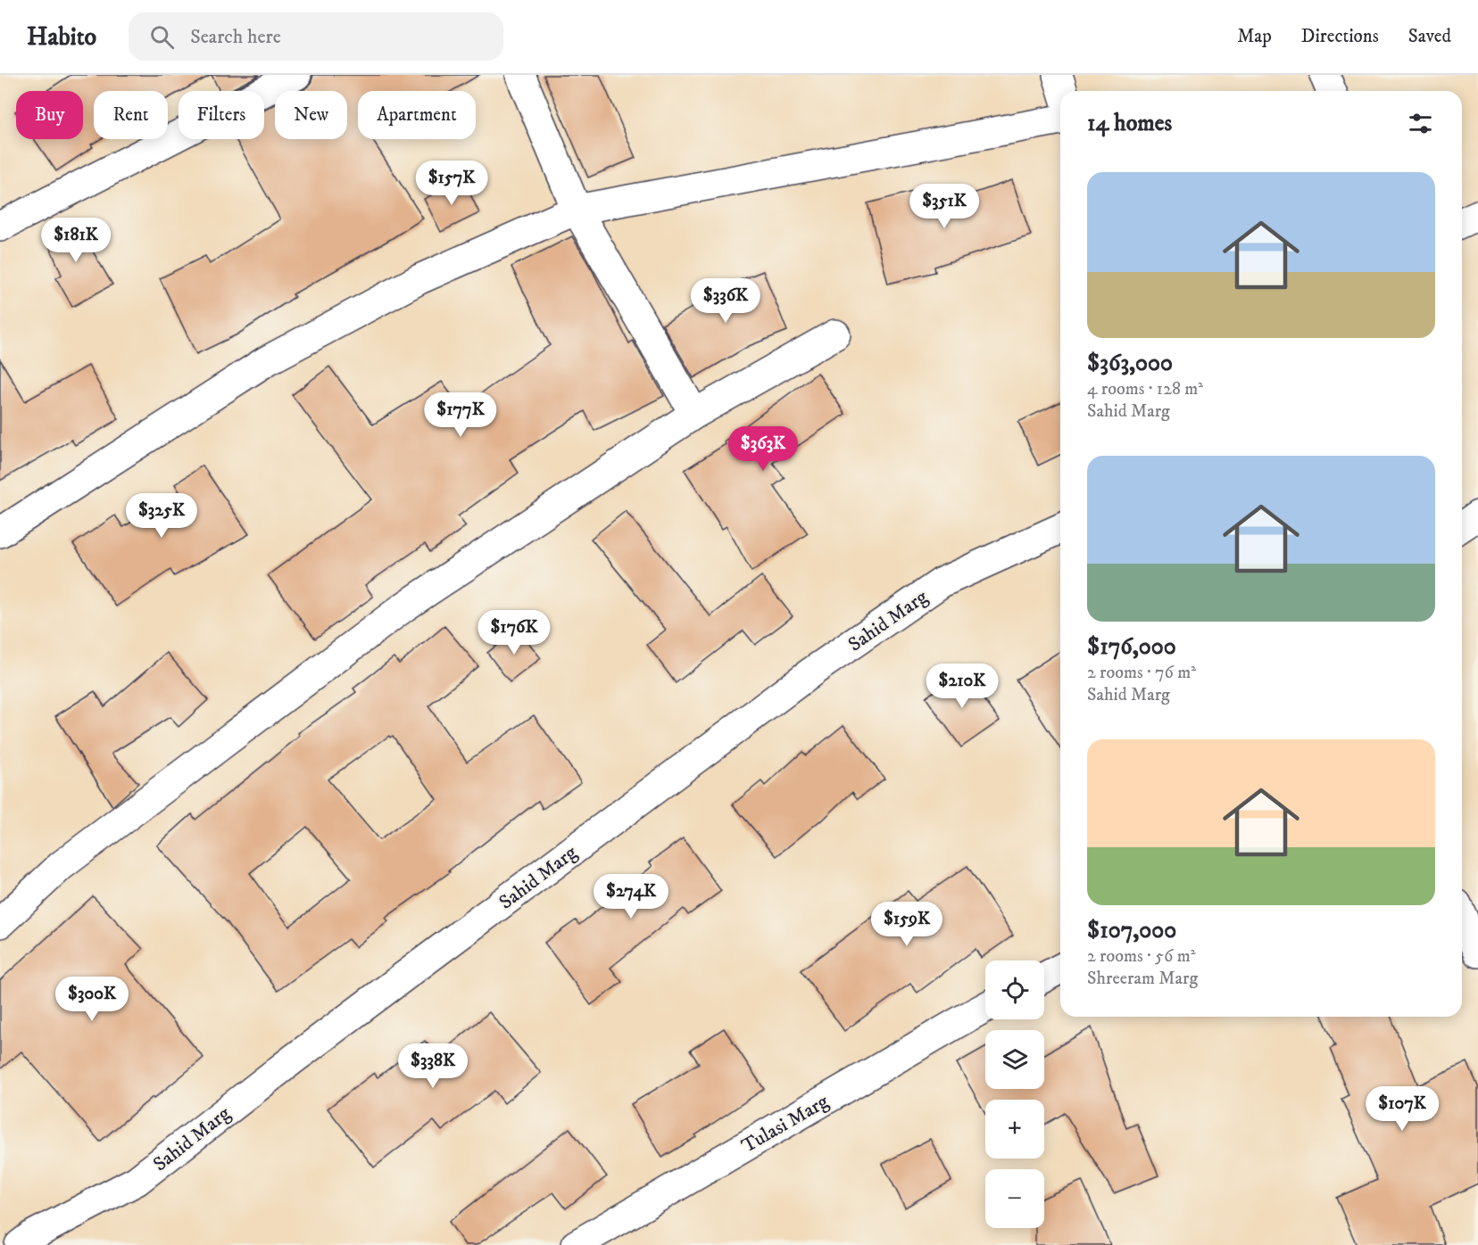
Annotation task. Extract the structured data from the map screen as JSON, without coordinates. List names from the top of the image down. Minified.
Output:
{"streets":{"street":["Sahid Marg","Tulasi Marg"]},"page":{"header":"Habito","search":"Search here","nav":["Map","Directions","Saved"],"chip":["Buy","Rent","Filters","New","Apartment"],"heading":"14 homes","list":[{"name":"$363,000","note":"4 rooms · 128 m² · Sahid Marg"},{"name":"$176,000","note":"2 rooms · 76 m² · Sahid Marg"},{"name":"$107,000","note":"2 rooms · 56 m² · Shreeram Marg"}],"price":["$157K","$351K","$181K","$336K","$177K","$363K","$325K","$176K","$210K","$274K","$159K","$300K","$338K","$107K"],"map_buttons":["+","−"]}}
